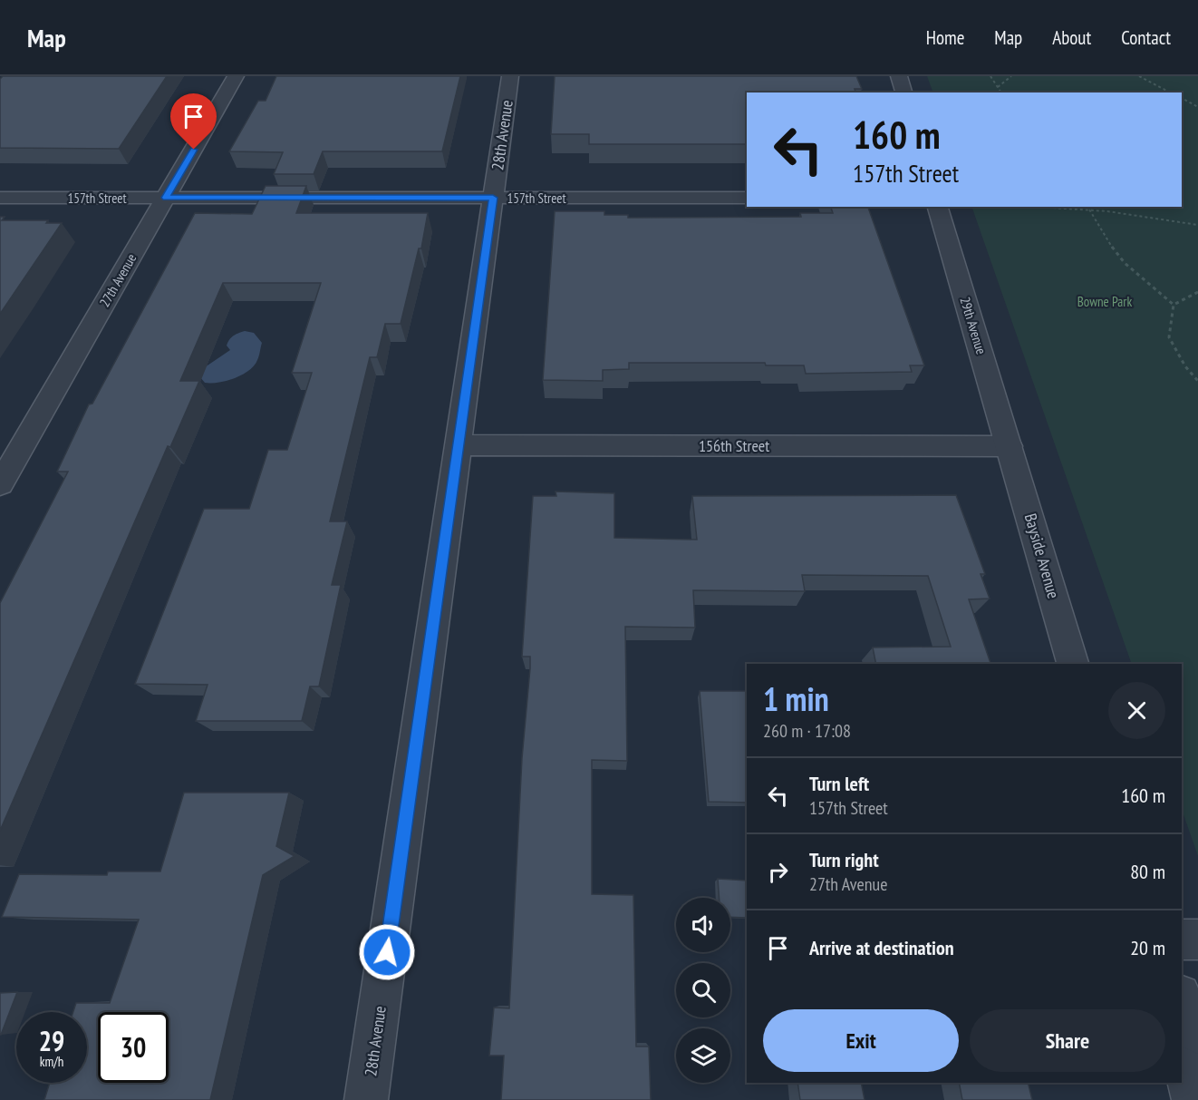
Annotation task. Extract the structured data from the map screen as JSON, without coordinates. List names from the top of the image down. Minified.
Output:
{"streets":{"street":["28th Avenue","157th Street","27th Avenue","29th Avenue","156th Street","Bayside Avenue"]},"crossings":[["28th Avenue","157th Street"],["28th Avenue","156th Street"],["157th Street","27th Avenue"],["29th Avenue","156th Street"],["29th Avenue","Bayside Avenue"],["156th Street","Bayside Avenue"]],"parks":["Bowne Park"],"page":{"header":"Map","nav":["Home","Map","About","Contact"],"turn":["160 m","157th Street"],"heading":["1 min","260 m · 17:08"],"list":[{"name":"Turn left","note":"157th Street","value":"160 m"},{"name":"Turn right","note":"27th Avenue","value":"80 m"},{"name":"Arrive at destination","value":"20 m"}],"buttons":["Exit","Share"],"speed":"29 km/h","limit":"30"}}
